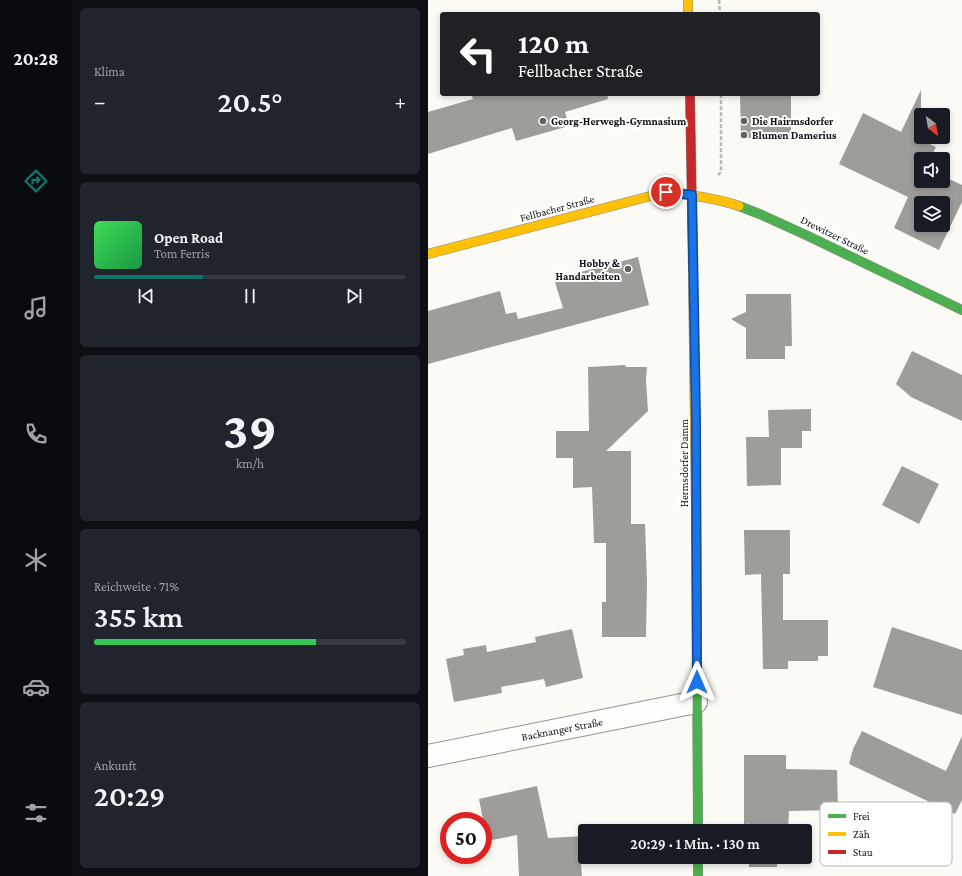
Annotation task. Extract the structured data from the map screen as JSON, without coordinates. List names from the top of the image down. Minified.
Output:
{"streets":{"main road":["Fellbacher Straße","Drewitzer Straße","Hermsdorfer Damm"],"street":["Backnanger Straße"]},"crossings":[["Fellbacher Straße","Drewitzer Straße"],["Fellbacher Straße","Hermsdorfer Damm"],["Drewitzer Straße","Hermsdorfer Damm"],["Hermsdorfer Damm","Backnanger Straße"]],"places":["Georg-Herwegh-Gymnasium","Die Hairmsdorfer","Blumen Damerius","Hobby & Handarbeiten"],"legend":["Frei","Zäh","Stau"],"north":"bottom right","page":{"tabs":"20:28","tile":["Klima",["39","km/h"],["Reichweite · 71%","355 km"],["Ankunft","20:29"]],"turn":["120 m","Fellbacher Straße"],"heat":["−","20.5°","+"],"song":["Open Road","Tom Ferris"],"limit":"50","trip":"20:29 · 1 Min. · 130 m"}}
